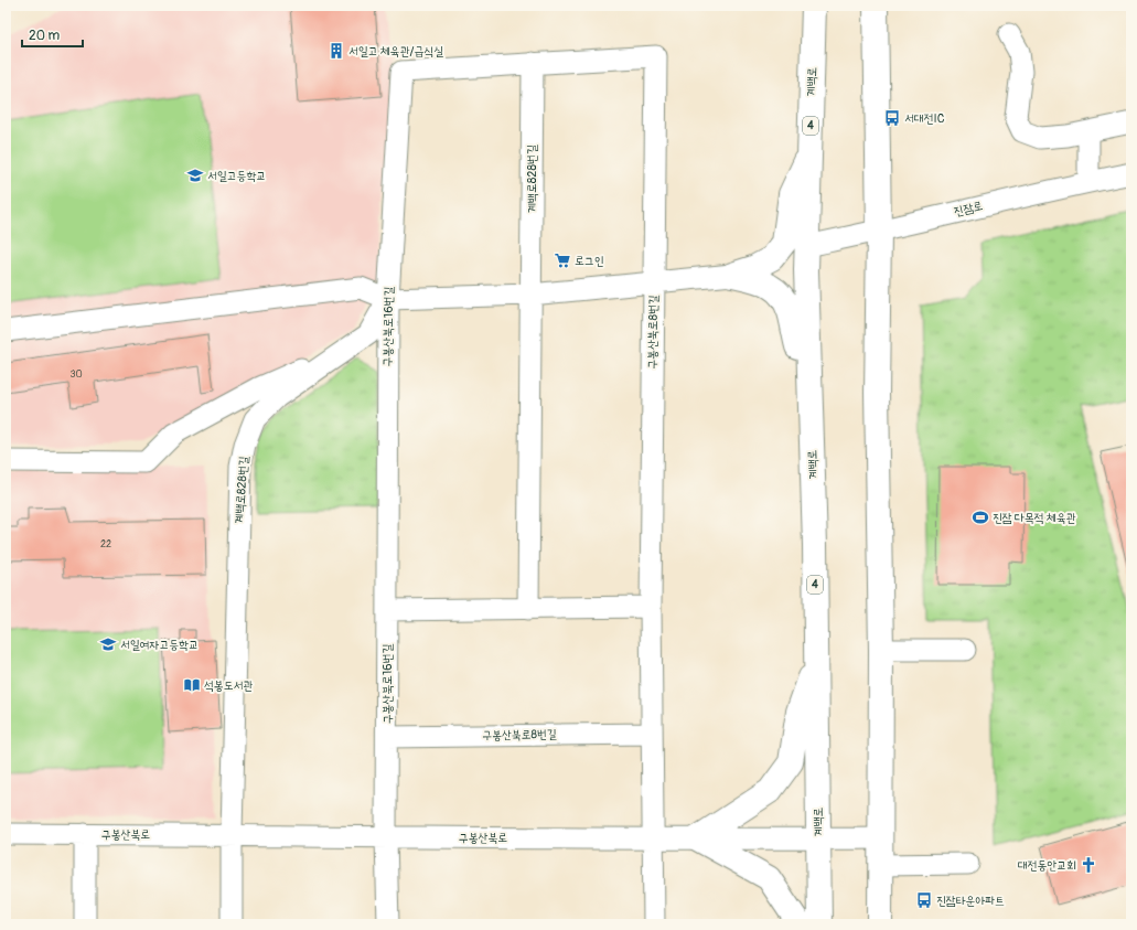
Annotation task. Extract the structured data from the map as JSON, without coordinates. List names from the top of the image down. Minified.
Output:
{"streets":{"main road":["계백로","4"],"street":["계백로828번길","진잠로","구봉산북로16번길","구봉산북로8번길","구봉산북로"]},"crossings":[["계백로","진잠로"],["계백로","구봉산북로"],["계백로828번길","구봉산북로16번길"],["계백로828번길","구봉산북로"],["구봉산북로16번길","구봉산북로8번길"],["구봉산북로16번길","구봉산북로"],["구봉산북로8번길","구봉산북로"]],"places":{"building":["서일고 체육관/급식실"],"bus stop":["서대전IC","진잠타운아파트"],"school or university":["서일고등학교","서일여자고등학교"],"supermarket":["로그인"],"sports":["진잠 다목적 체육관"],"library":["석봉도서관"],"church":["대전동안교회"]},"house_numbers":["30","22"],"scale_bar":"20 m"}
